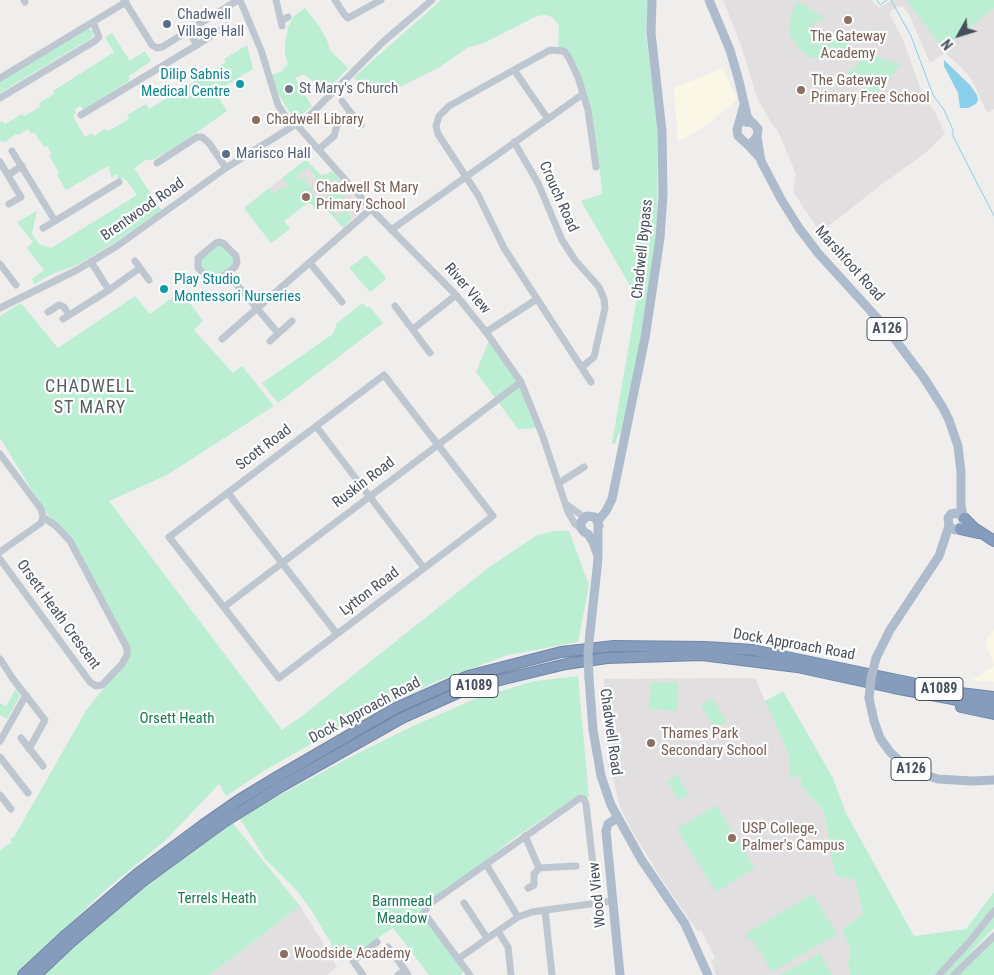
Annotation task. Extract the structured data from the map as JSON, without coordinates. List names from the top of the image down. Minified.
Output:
{"streets":{"highway":["Dock Approach Road","A1089"],"main road":["Chadwell Bypass","Marshfoot Road","A126","Chadwell Road","Wood View"],"street":["Crouch Road","Brentwood Road","River View","Scott Road","Ruskin Road","Lytton Road","Orsett Heath Crescent"]},"crossings":[["Brentwood Road","River View"],["Chadwell Bypass","River View"],["Chadwell Bypass","Chadwell Road"],["Marshfoot Road","A126"],["River View","Ruskin Road"],["River View","Chadwell Road"],["Scott Road","Ruskin Road"],["Scott Road","Lytton Road"],["Ruskin Road","Lytton Road"],["Chadwell Road","Wood View"]],"districts":["CHADWELL ST MARY"],"parks":["Orsett Heath","Terrels Heath","Barnmead Meadow"],"places":["The Gateway Academy","Chadwell Village Hall","Dilip Sabnis Medical Centre","St Mary's Church","The Gateway Primary Free School","Chadwell Library","Marisco Hall","Chadwell St Mary Primary School","Play Studio Montessori Nurseries","Thames Park Secondary School","USP College, Palmer's Campus","Woodside Academy"],"north":"bottom left"}
